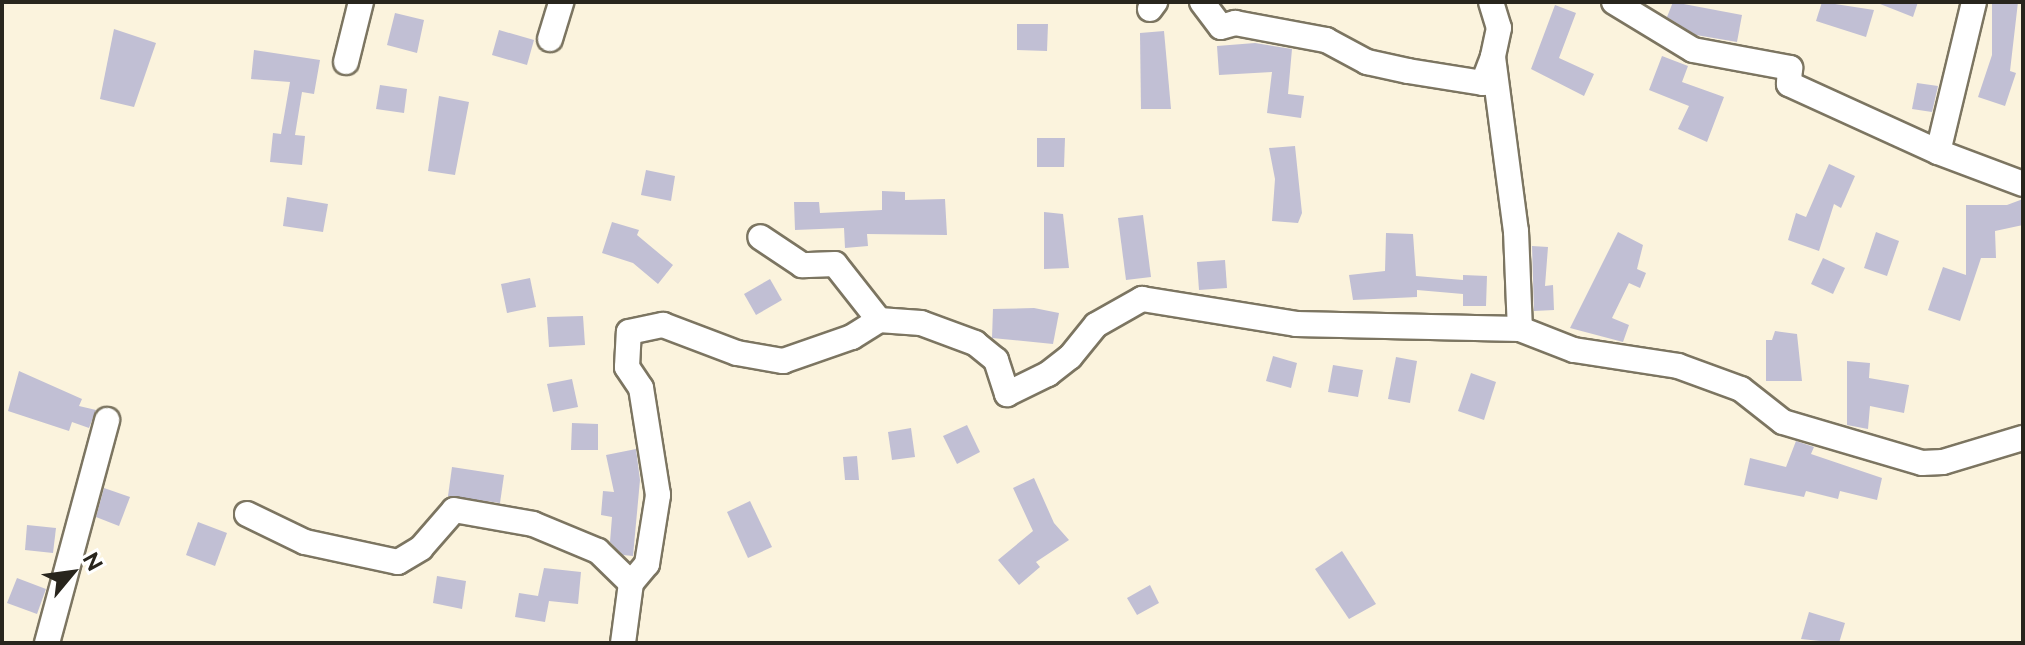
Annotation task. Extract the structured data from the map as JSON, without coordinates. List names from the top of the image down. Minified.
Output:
{"north":"top right"}
